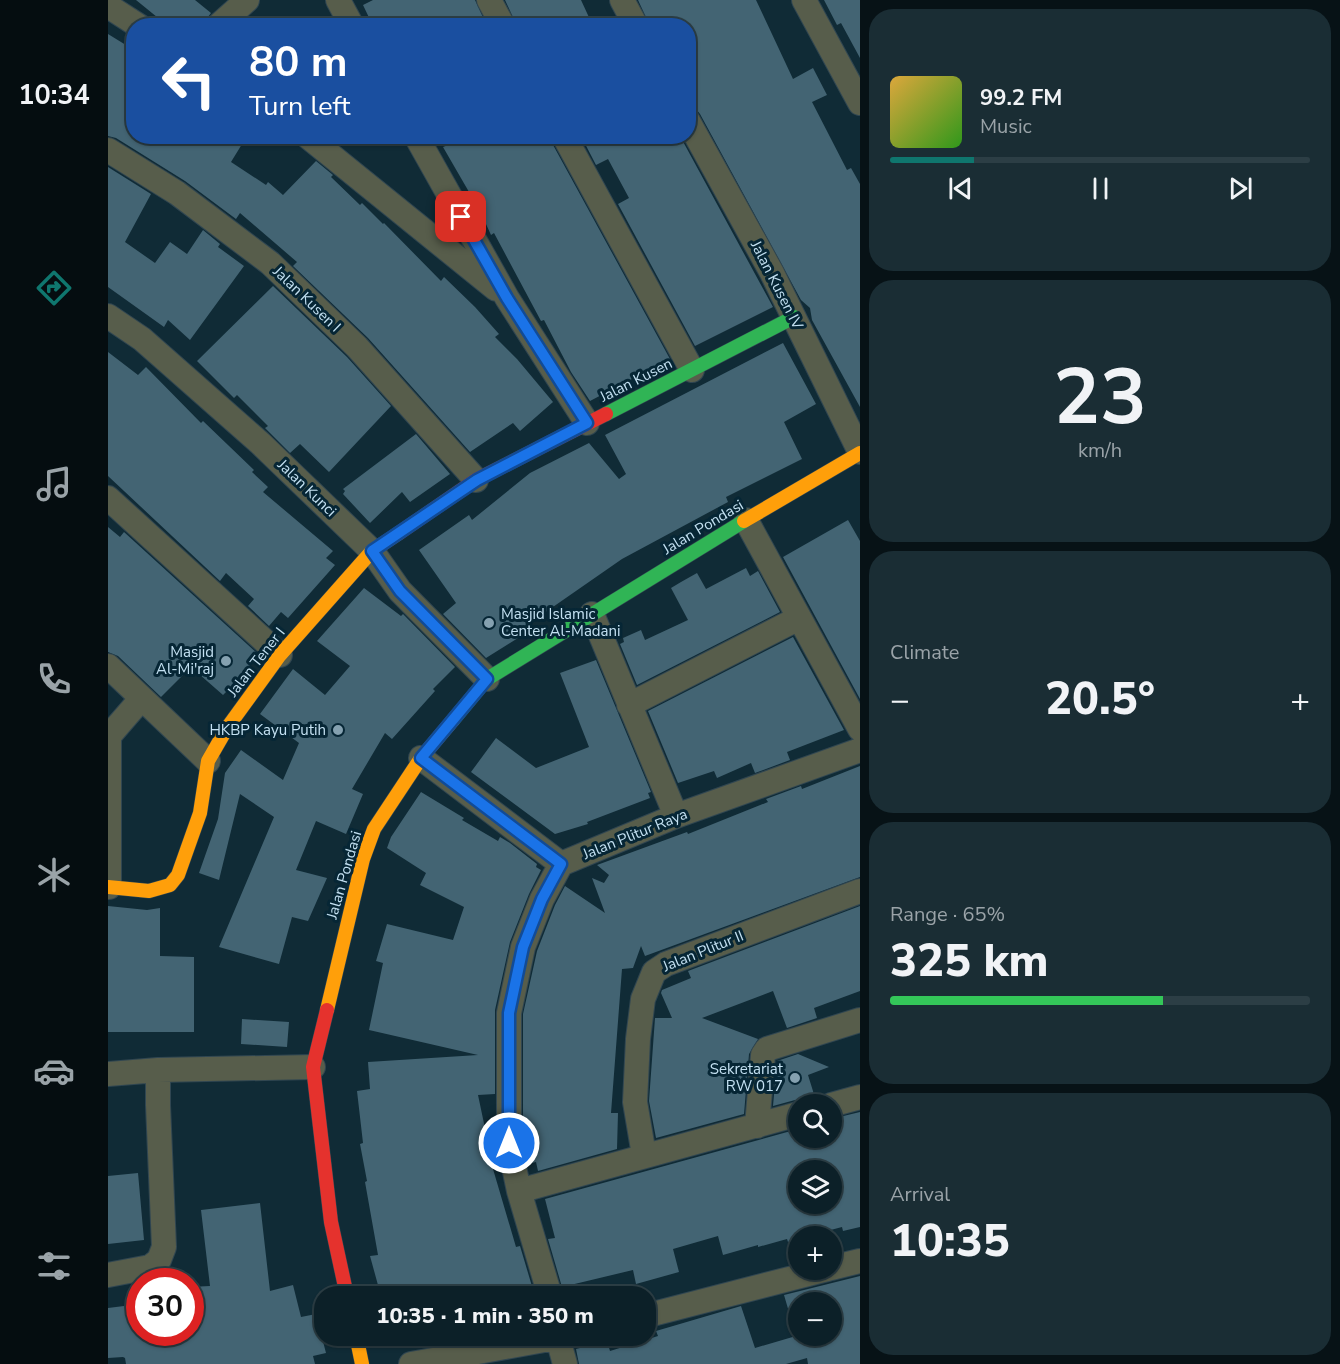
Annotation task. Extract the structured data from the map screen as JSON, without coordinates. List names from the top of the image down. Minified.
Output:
{"streets":{"street":["Jalan Kusen IV","Jalan Kusen I","Jalan Kusen","Jalan Kunci","Jalan Pondasi","Jalan Tener I","Jalan Plitur Raya","Jalan Plitur II"]},"crossings":[["Jalan Kusen IV","Jalan Kusen"],["Jalan Kusen IV","Jalan Pondasi"],["Jalan Kusen I","Jalan Kusen"],["Jalan Kusen","Jalan Kunci"],["Jalan Kusen","Jalan Tener I"],["Jalan Kunci","Jalan Pondasi"],["Jalan Kunci","Jalan Tener I"]],"places":["Masjid Islamic Center Al-Madani","Masjid Al-Mi'raj","HKBP Kayu Putih","Sekretariat RW 017"],"page":{"tabs":"10:34","turn":["80 m","Turn left"],"song":["99.2 FM","Music"],"tile":[["23","km/h"],"Climate",["Range · 65%","325 km"],["Arrival","10:35"]],"heat":["−","20.5°","+"],"map_buttons":["+","−"],"limit":"30","trip":"10:35 · 1 min · 350 m"}}
